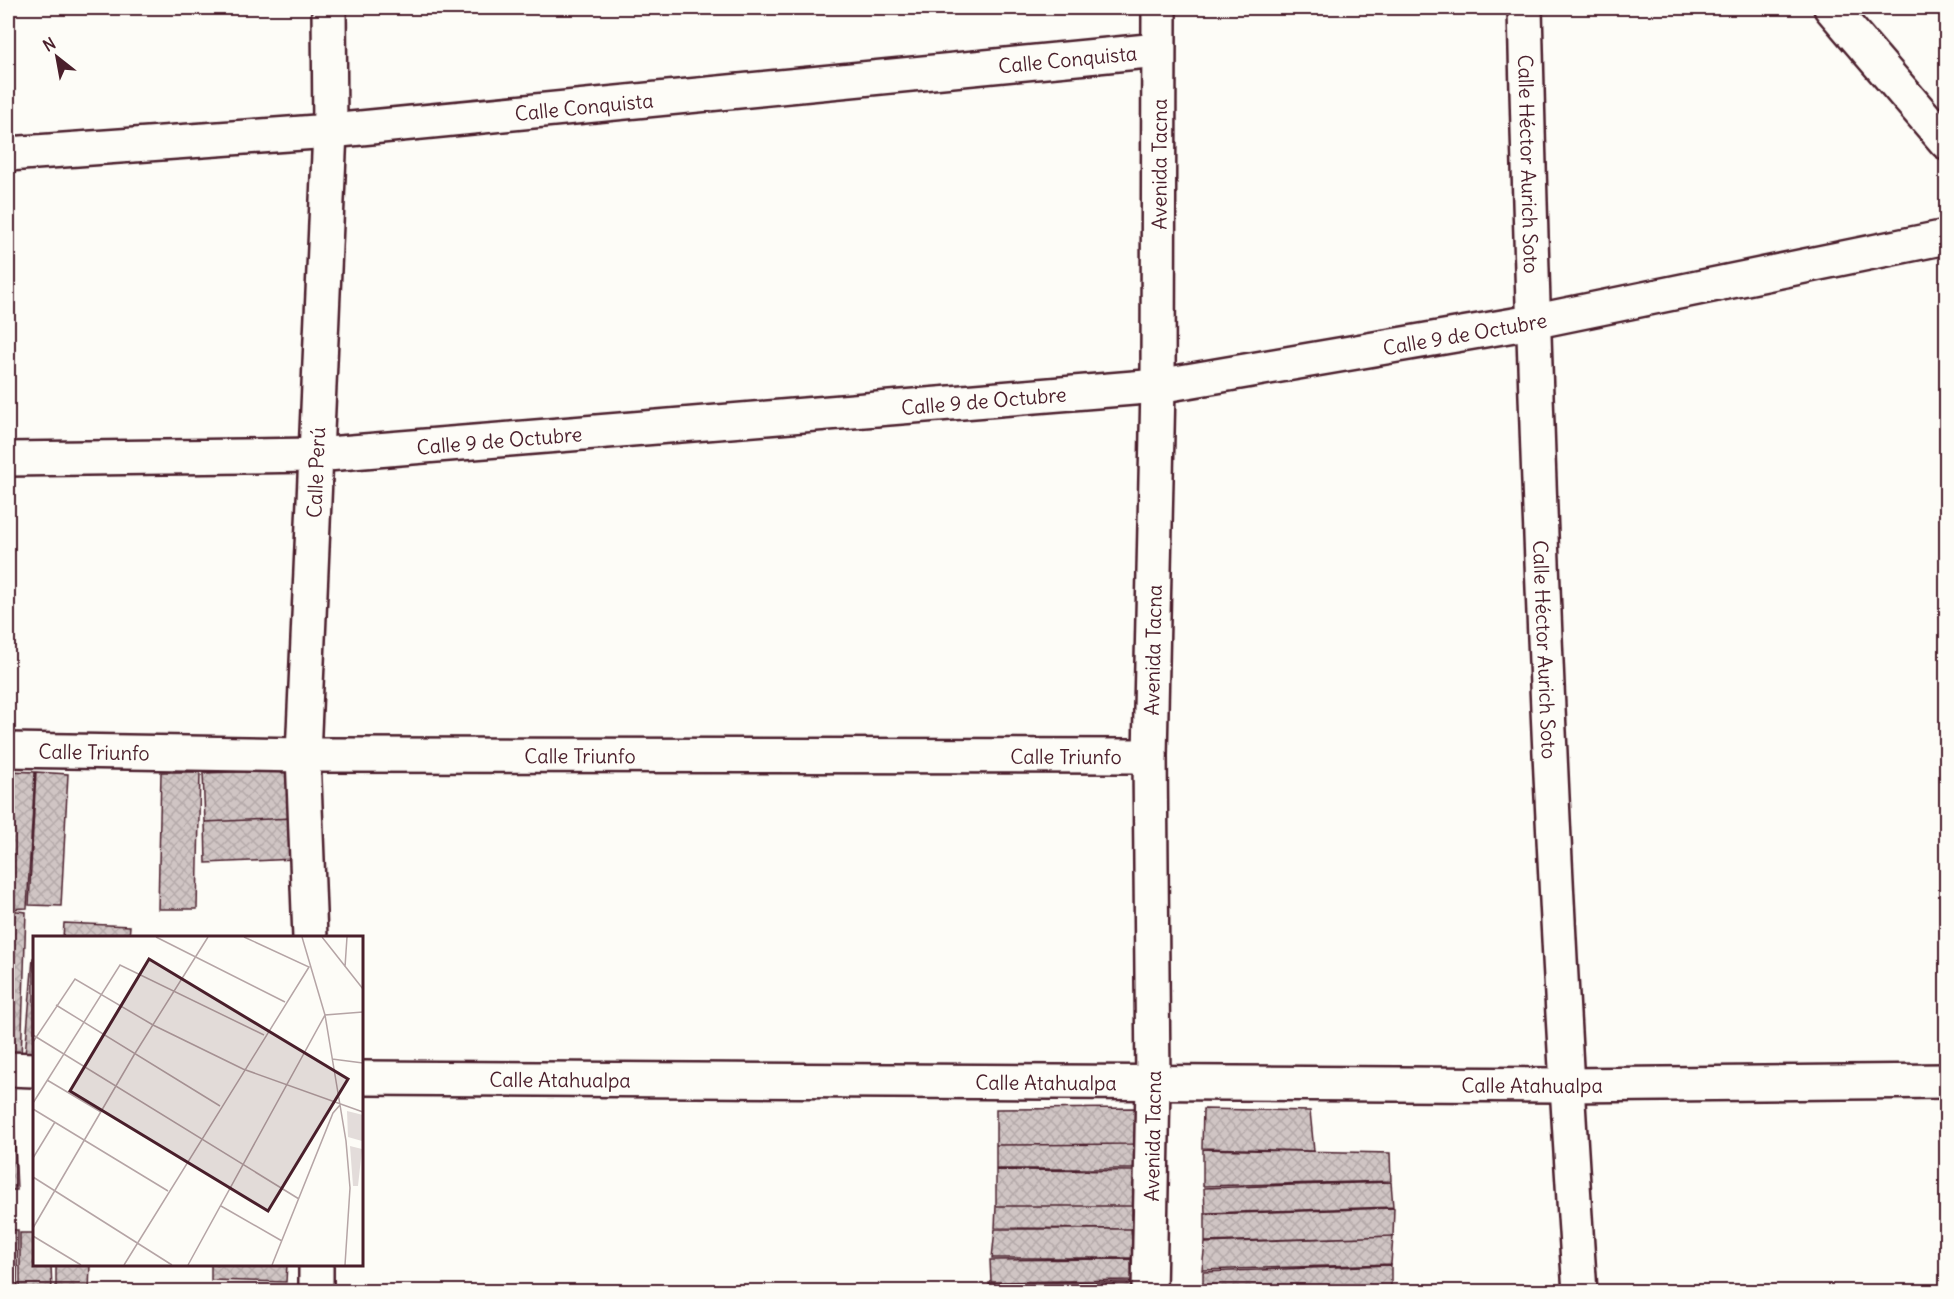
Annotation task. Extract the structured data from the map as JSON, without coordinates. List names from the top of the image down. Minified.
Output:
{"streets":{"street":["Calle Conquista","Avenida Tacna","Calle Héctor Aurich Soto","Calle 9 de Octubre","Calle Perú","Calle Triunfo","Calle Atahualpa"]},"crossings":[["Calle Conquista","Avenida Tacna"],["Calle Conquista","Calle Perú"],["Avenida Tacna","Calle 9 de Octubre"],["Avenida Tacna","Calle Triunfo"],["Avenida Tacna","Calle Atahualpa"],["Calle Héctor Aurich Soto","Calle 9 de Octubre"],["Calle Héctor Aurich Soto","Calle Atahualpa"],["Calle 9 de Octubre","Calle Perú"],["Calle Perú","Calle Triunfo"]],"north":"top left"}
